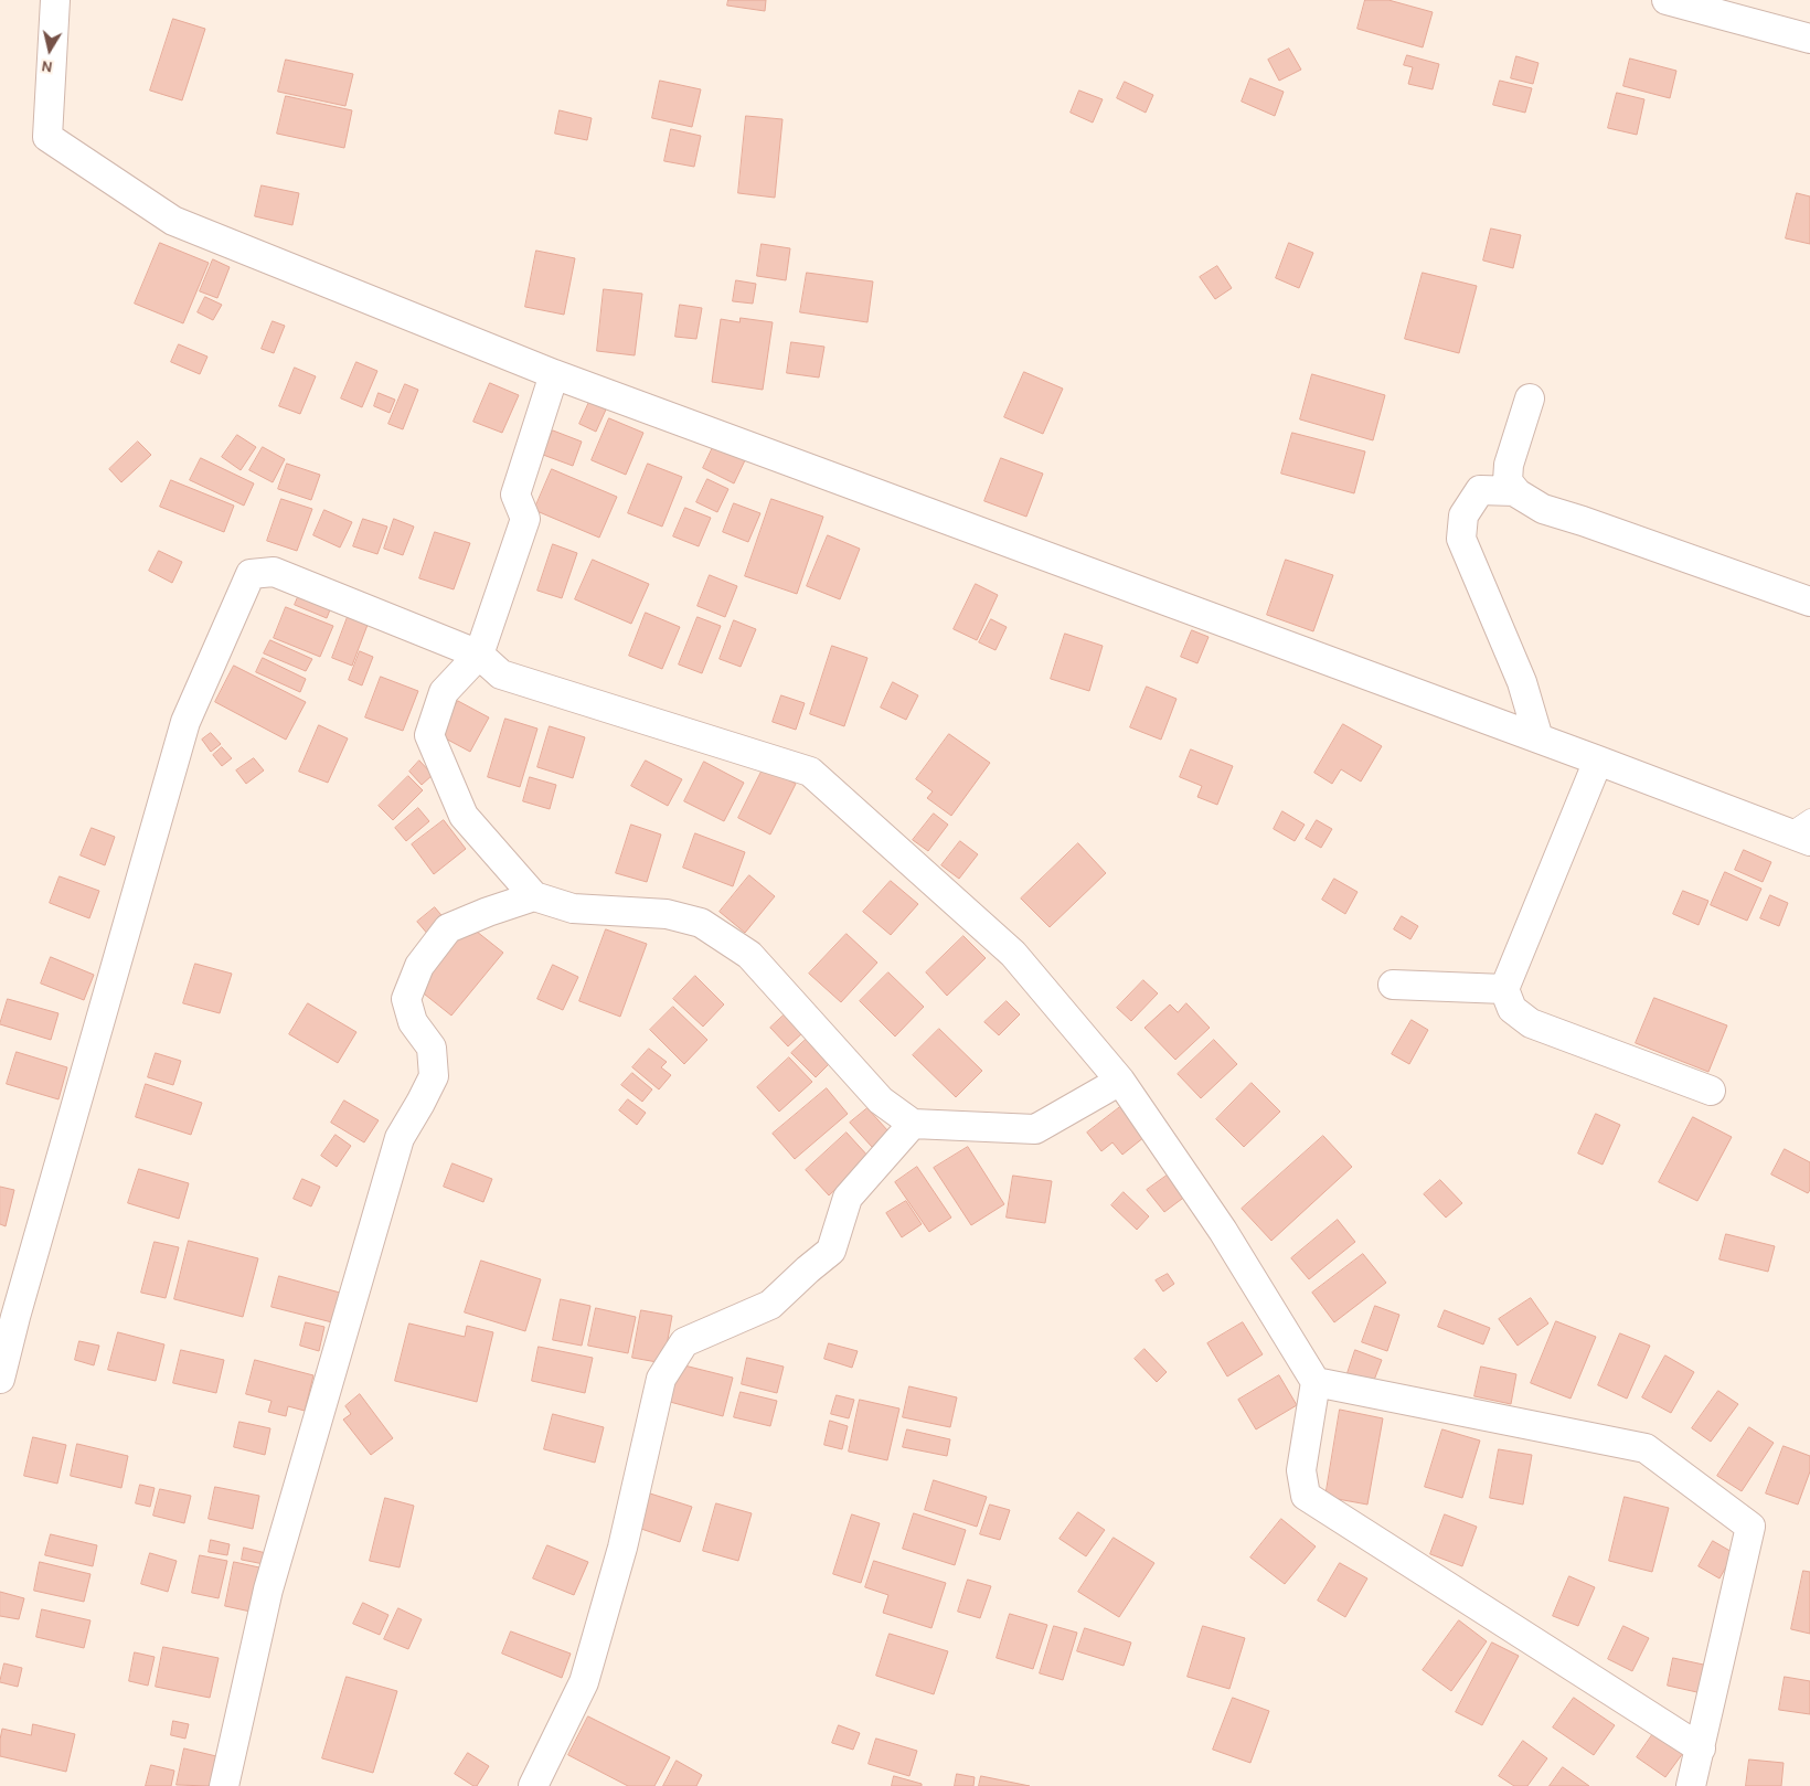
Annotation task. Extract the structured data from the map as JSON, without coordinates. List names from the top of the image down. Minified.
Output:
{"north":"bottom"}
